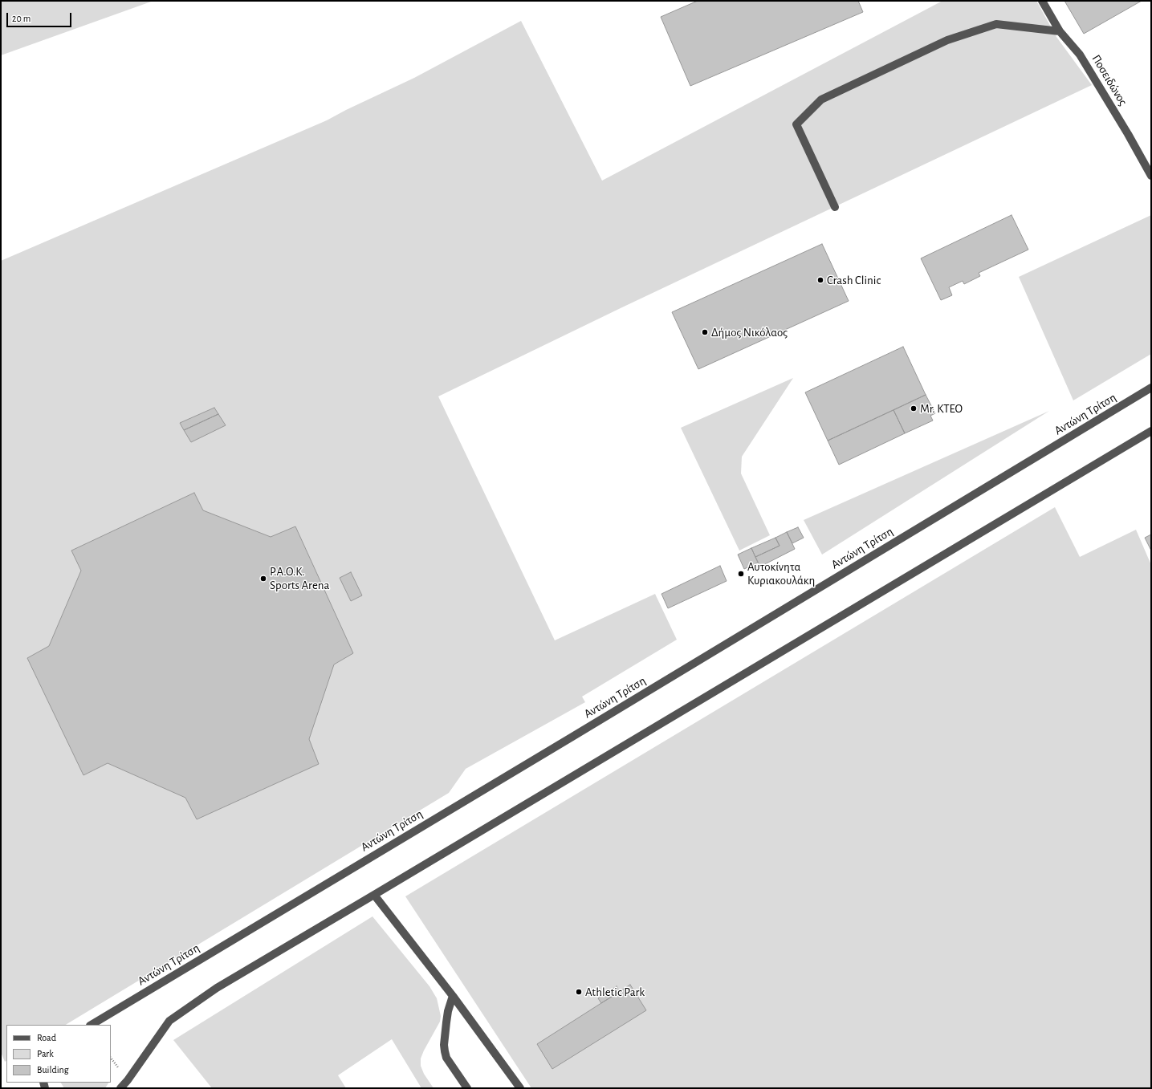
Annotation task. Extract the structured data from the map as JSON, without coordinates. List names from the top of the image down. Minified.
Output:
{"streets":{"street":["Ποσειδώνος","Αντώνη Τρίτση"]},"places":["Crash Clinic","Δήμος Νικόλαος","Mr. KTEO","Αυτοκίνητα Κυριακουλάκη","P.A.O.K. Sports Arena","Athletic Park"],"legend":["Road","Park","Building"],"scale_bar":"20 m"}
